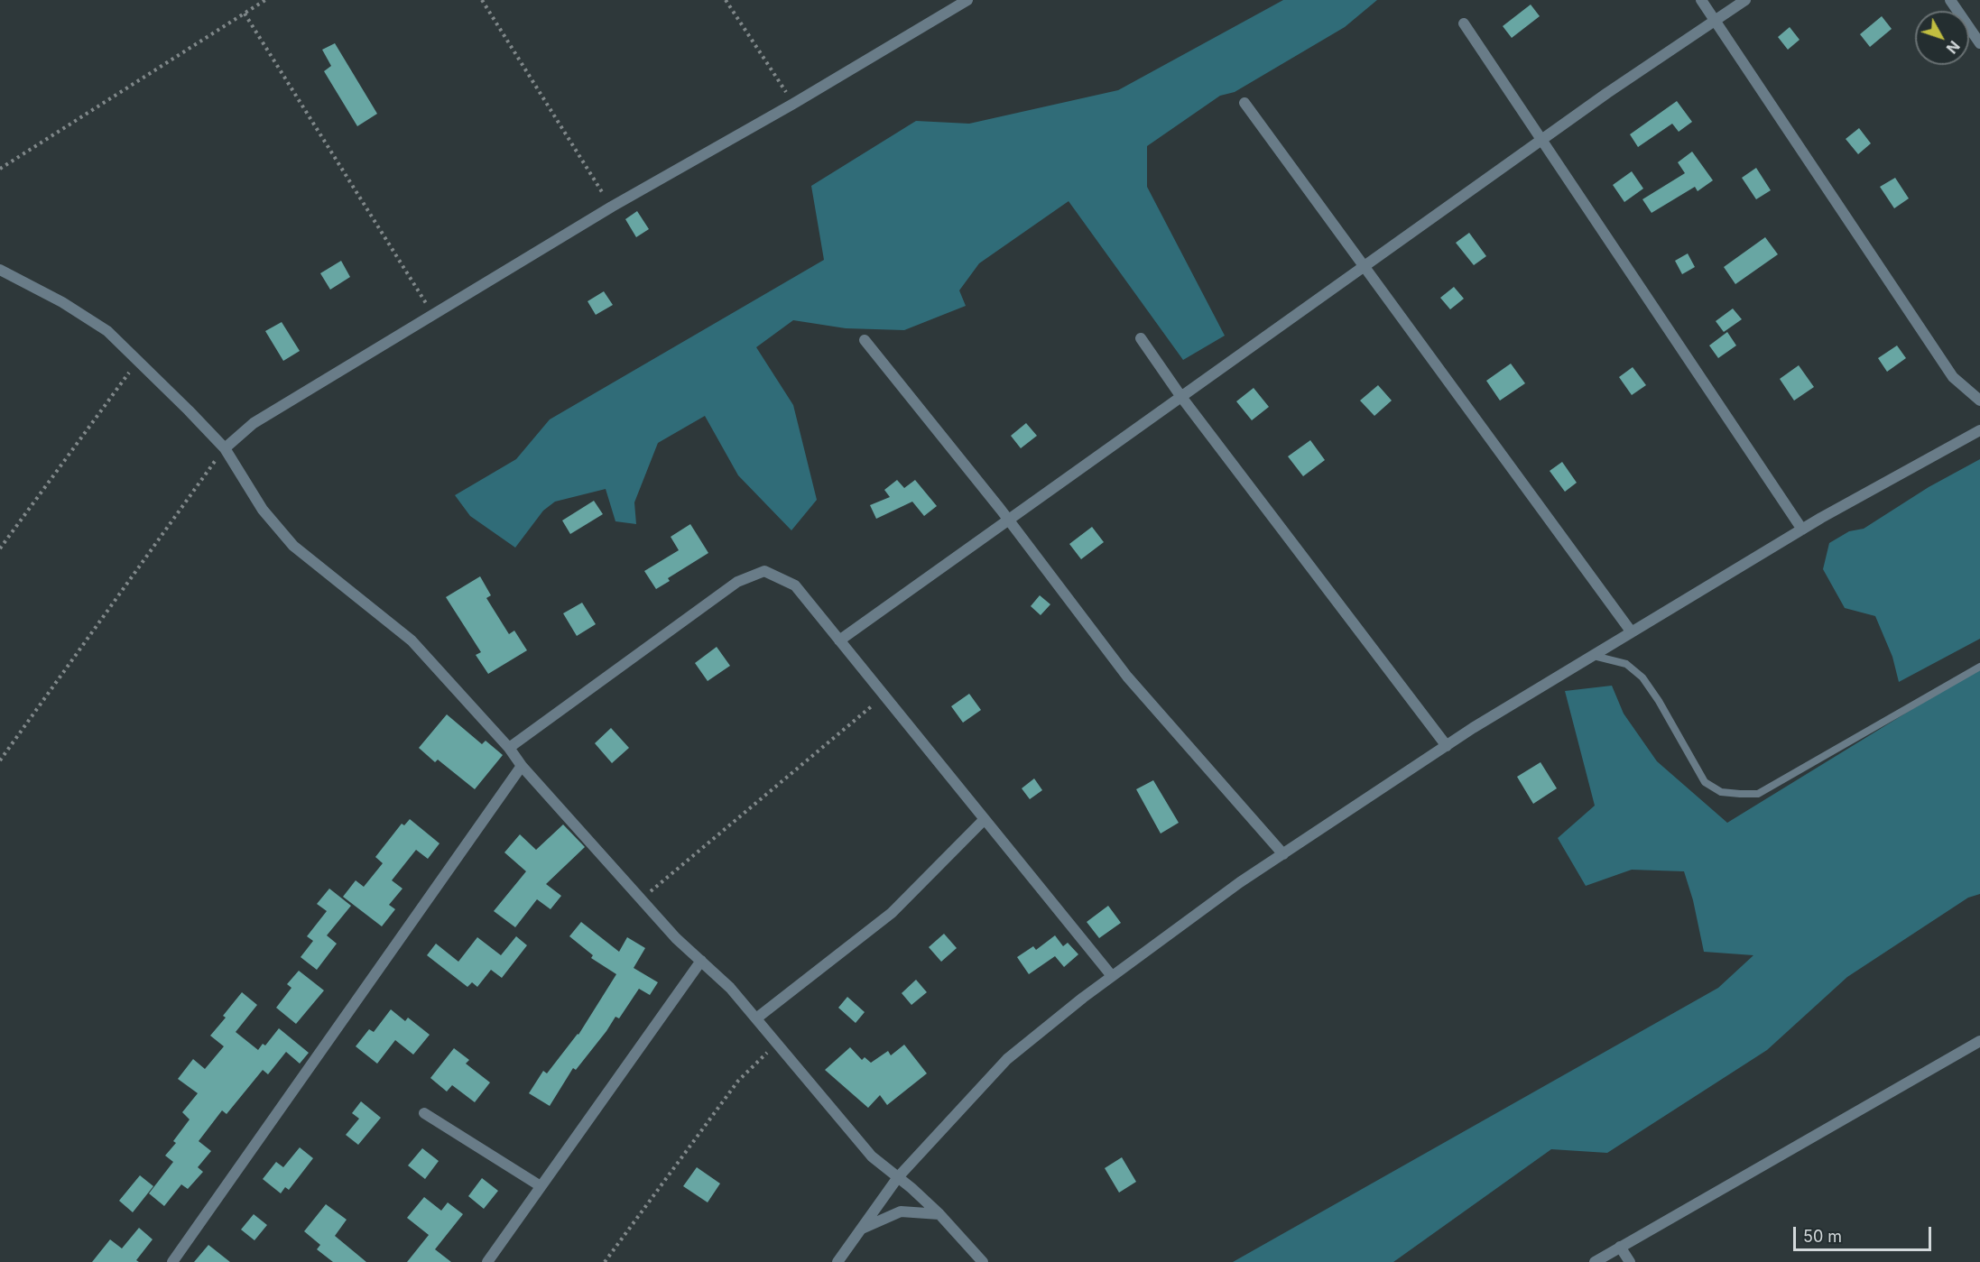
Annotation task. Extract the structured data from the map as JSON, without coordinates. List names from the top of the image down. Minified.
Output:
{"scale_bar":"50 m","north":"bottom right"}
